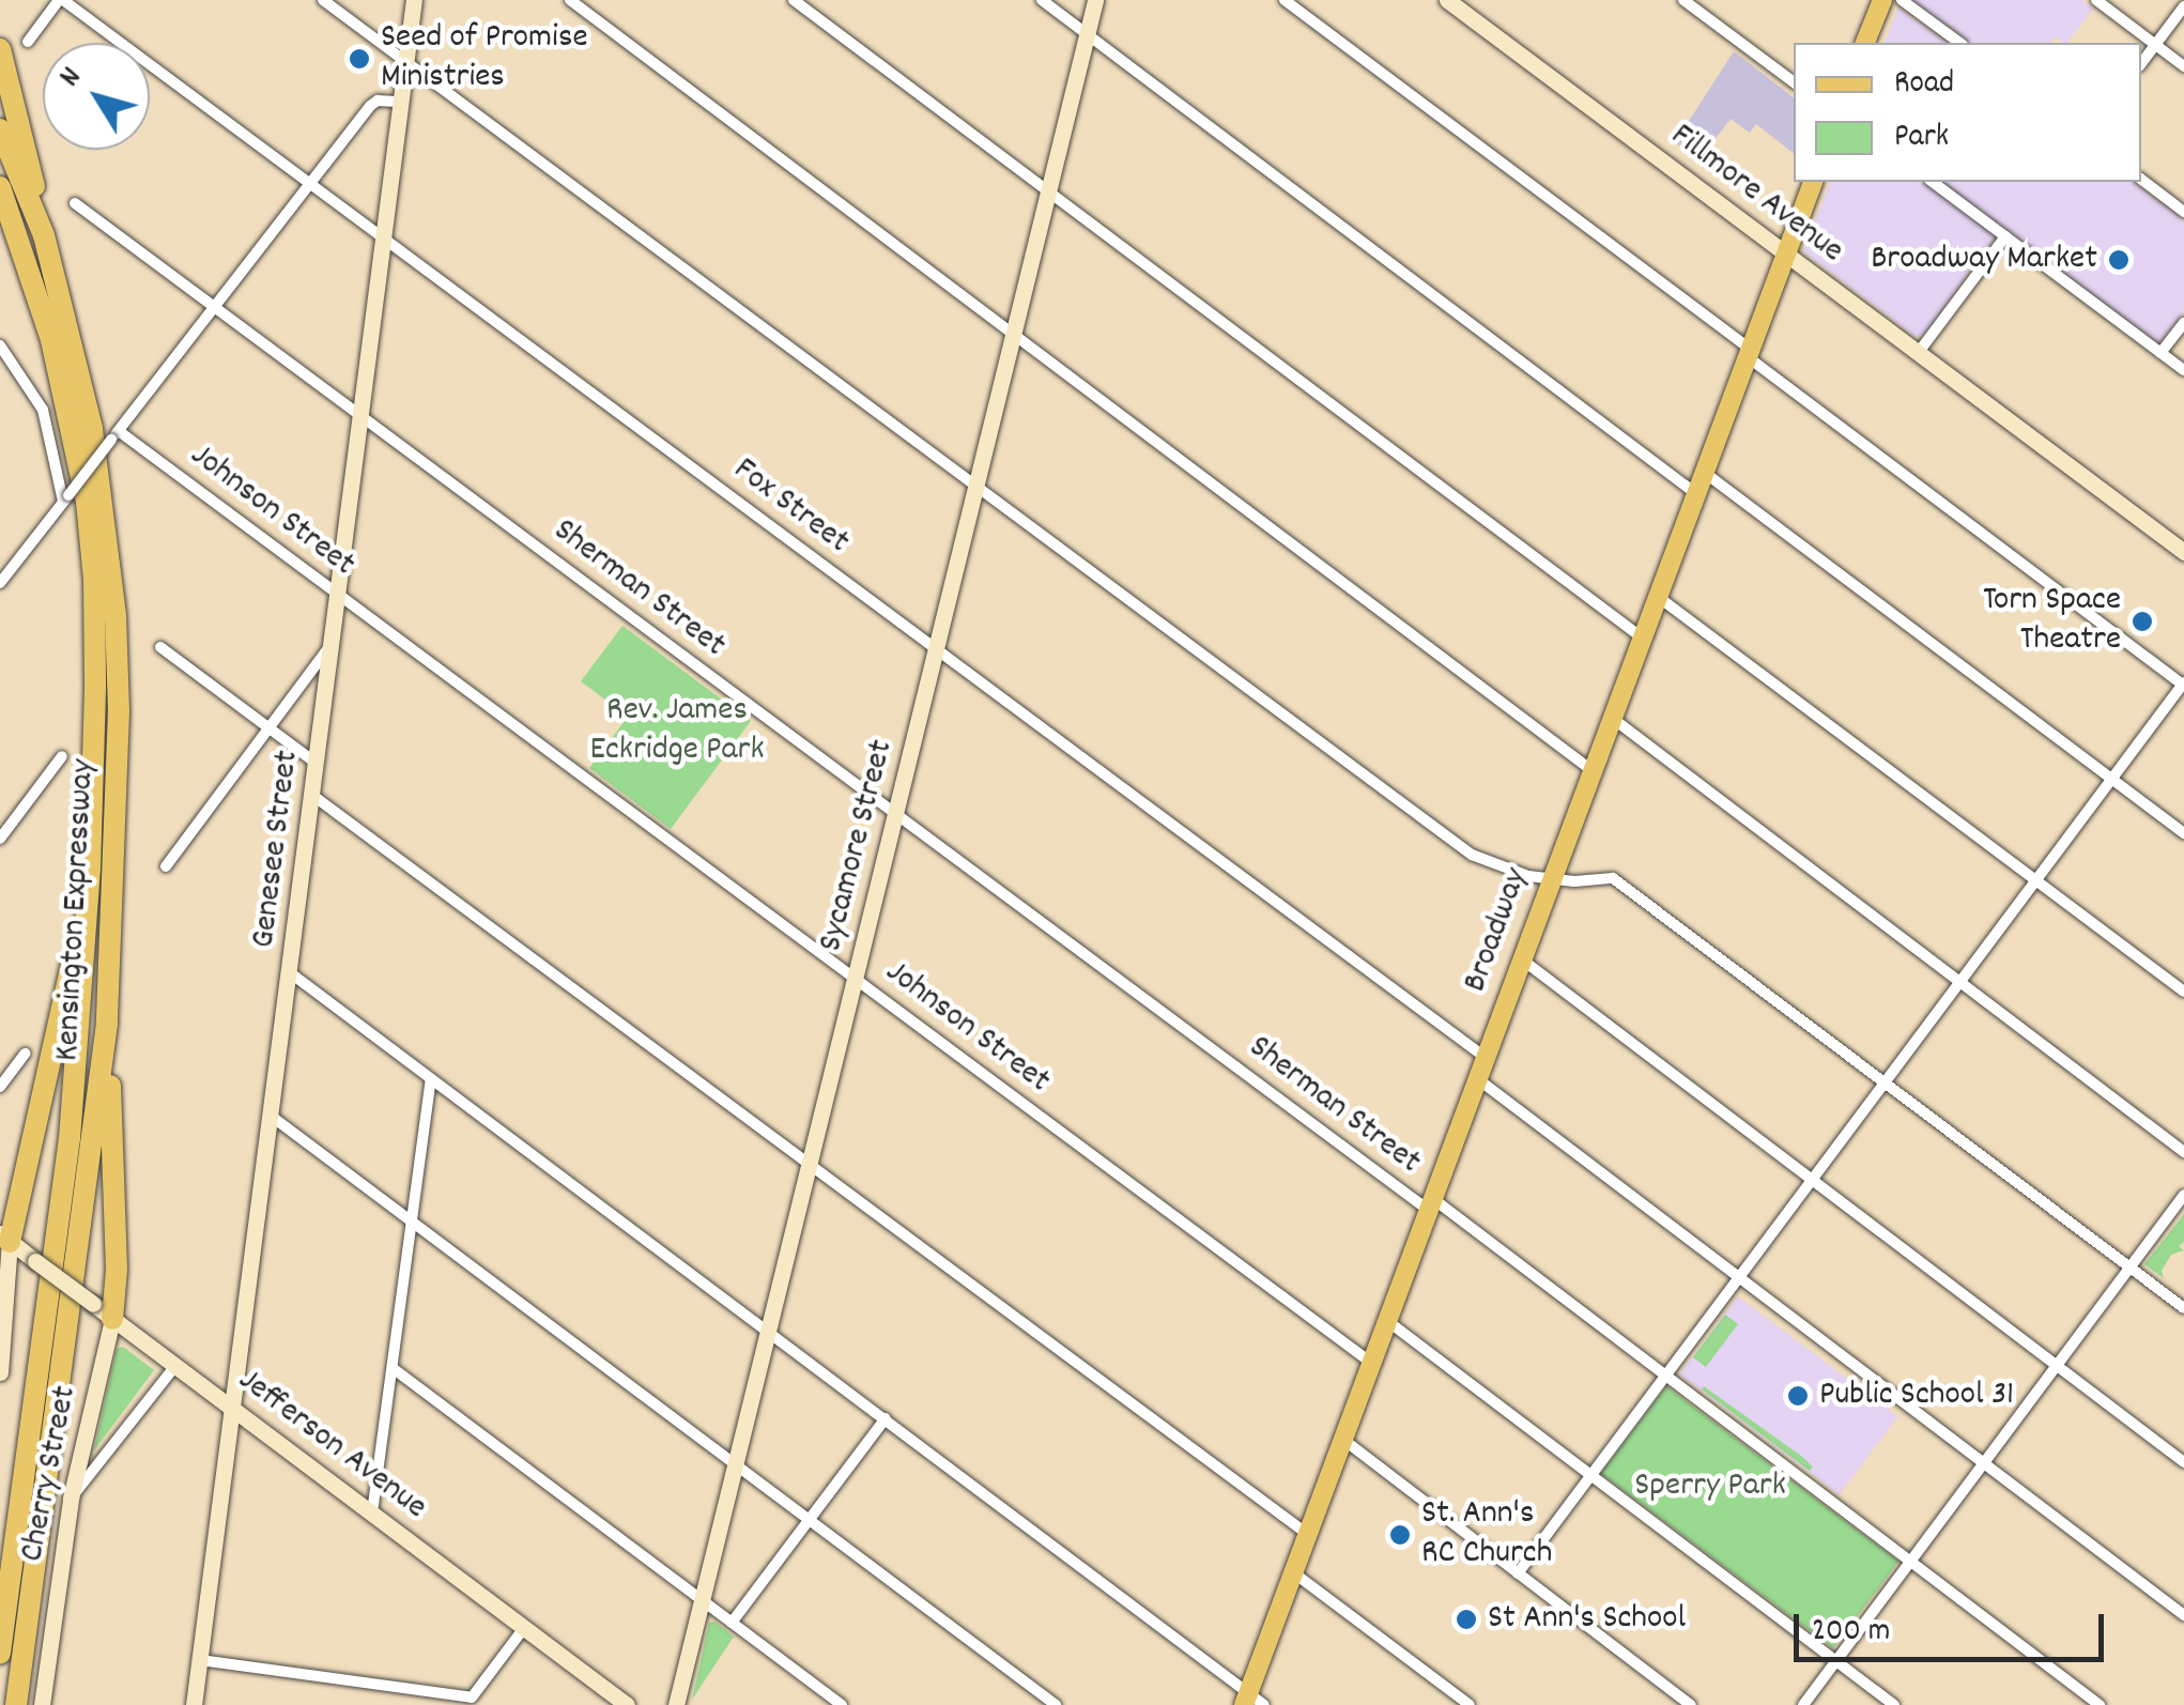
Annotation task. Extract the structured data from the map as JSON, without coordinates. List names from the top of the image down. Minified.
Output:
{"streets":{"highway":["Kensington Expressway"],"main road":["Broadway"],"street":["Fillmore Avenue","Fox Street","Johnson Street","Sherman Street","Sycamore Street","Genesee Street","Jefferson Avenue","Cherry Street"]},"crossings":[["Fillmore Avenue","Broadway"],["Fox Street","Sycamore Street"],["Fox Street","Genesee Street"],["Fox Street","Broadway"],["Johnson Street","Sycamore Street"],["Johnson Street","Genesee Street"],["Johnson Street","Broadway"],["Sherman Street","Sycamore Street"],["Sherman Street","Genesee Street"],["Sherman Street","Broadway"],["Genesee Street","Jefferson Avenue"],["Jefferson Avenue","Cherry Street"]],"parks":["Rev. James Eckridge Park","Sperry Park"],"places":["Seed of Promise Ministries","Broadway Market","Torn Space Theatre","Public School 31","St. Ann's RC Church","St Ann's School"],"legend":["Road","Park"],"scale_bar":"200 m","north":"top left"}
